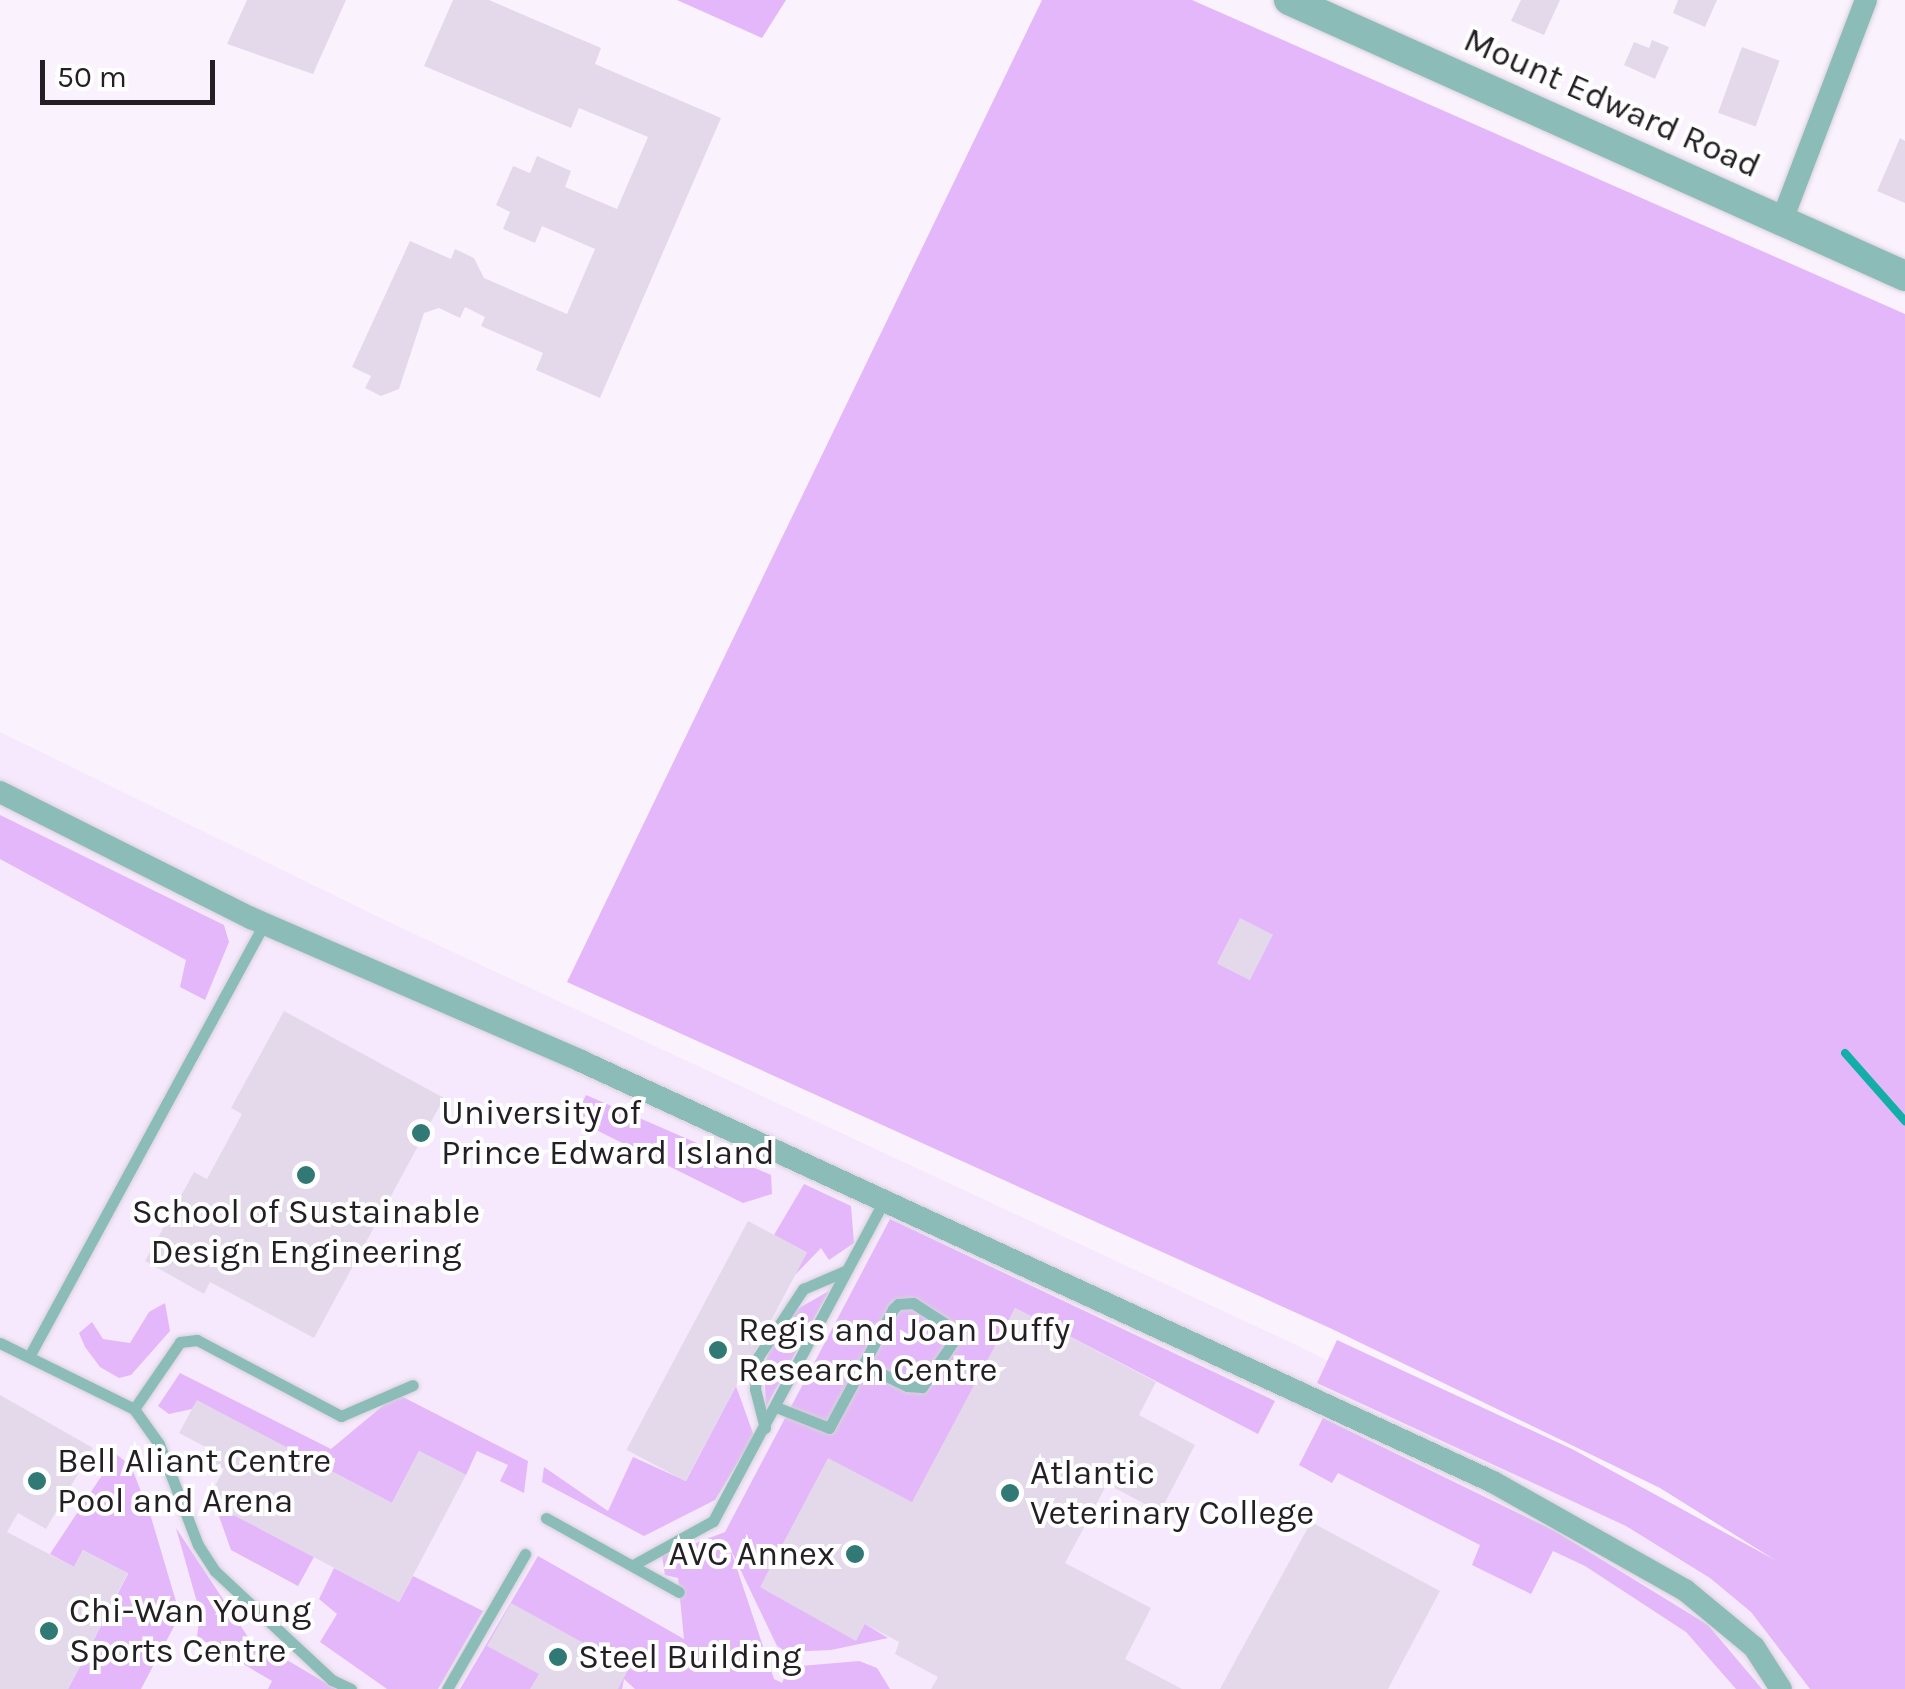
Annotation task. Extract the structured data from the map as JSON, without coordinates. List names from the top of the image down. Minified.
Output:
{"streets":{"street":["Mount Edward Road"]},"places":["University of Prince Edward Island","School of Sustainable Design Engineering","Regis and Joan Duffy Research Centre","Bell Aliant Centre Pool and Arena","Atlantic Veterinary College","AVC Annex","Chi-Wan Young Sports Centre","Steel Building"],"scale_bar":"50 m"}
